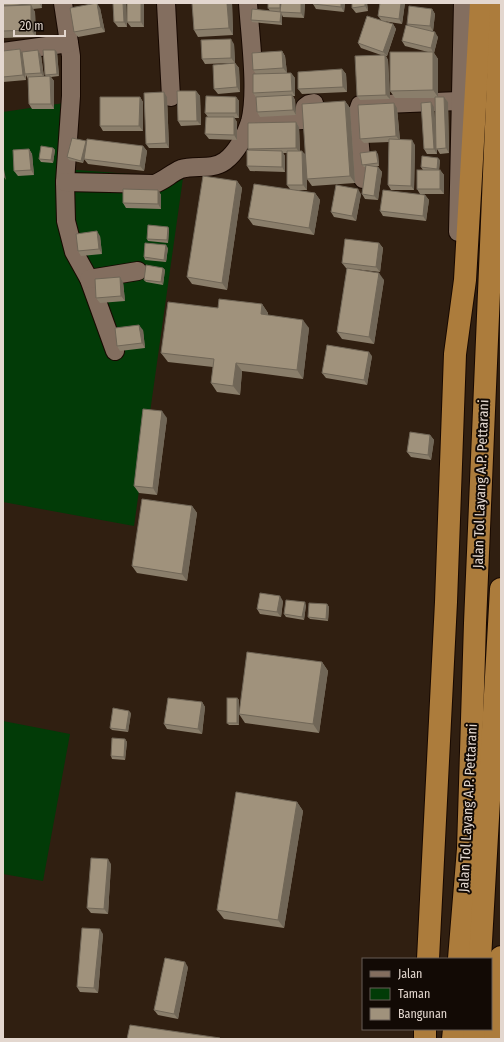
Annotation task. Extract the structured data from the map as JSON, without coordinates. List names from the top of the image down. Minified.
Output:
{"streets":{"highway":["Jalan Tol Layang A.P. Pettarani"]},"legend":["Jalan","Taman","Bangunan"],"scale_bar":"20 m"}
